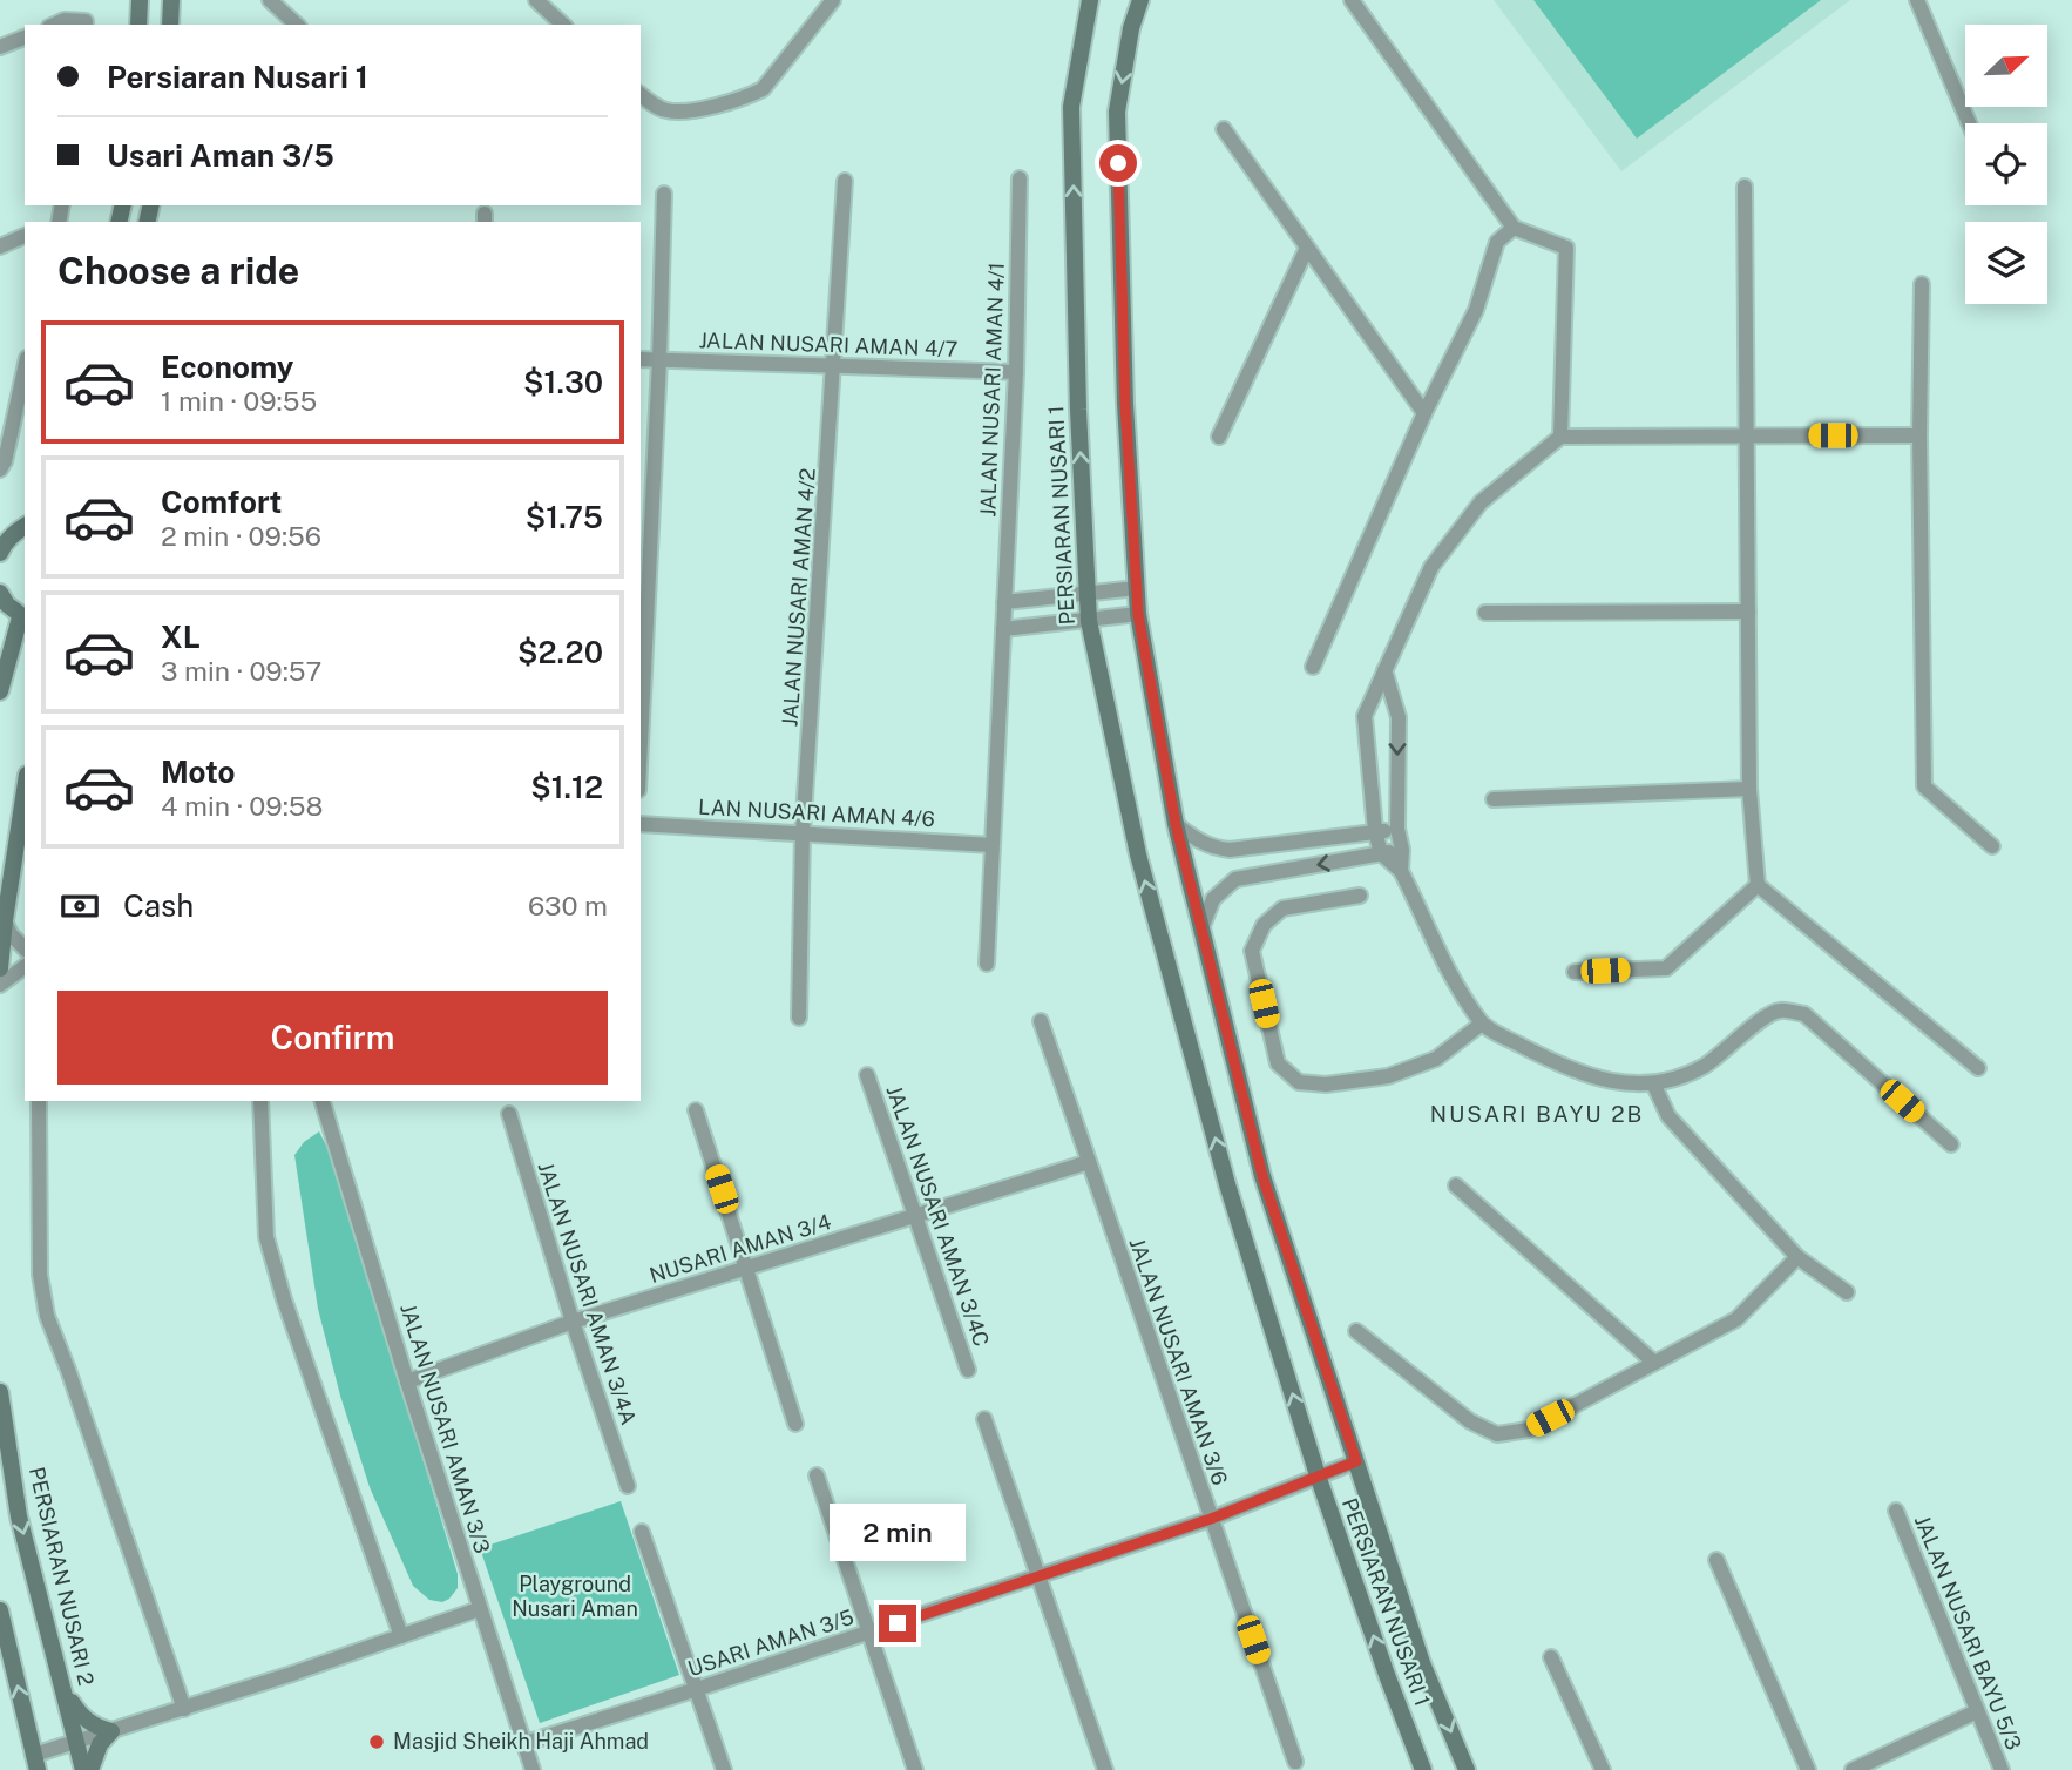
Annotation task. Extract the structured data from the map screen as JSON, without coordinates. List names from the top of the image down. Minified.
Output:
{"streets":{"main road":["PERSIARAN NUSARI 1","PERSIARAN NUSARI 2"],"street":["JALAN NUSARI AMAN 4/7","JALAN NUSARI AMAN 4/1","JALAN NUSARI AMAN 4/2","LAN NUSARI AMAN 4/6","JALAN NUSARI AMAN 3/4C","NUSARI AMAN 3/4","JALAN NUSARI AMAN 3/4A","JALAN NUSARI AMAN 3/6","JALAN NUSARI AMAN 3/3","JALAN NUSARI BAYU 5/3","USARI AMAN 3/5"]},"crossings":[["JALAN NUSARI AMAN 4/7","JALAN NUSARI AMAN 4/1"],["JALAN NUSARI AMAN 4/7","JALAN NUSARI AMAN 4/2"],["PERSIARAN NUSARI 1","USARI AMAN 3/5"],["JALAN NUSARI AMAN 4/2","LAN NUSARI AMAN 4/6"],["JALAN NUSARI AMAN 3/4C","NUSARI AMAN 3/4"],["NUSARI AMAN 3/4","JALAN NUSARI AMAN 3/4A"],["NUSARI AMAN 3/4","JALAN NUSARI AMAN 3/6"],["NUSARI AMAN 3/4","JALAN NUSARI AMAN 3/3"],["JALAN NUSARI AMAN 3/6","USARI AMAN 3/5"],["JALAN NUSARI AMAN 3/3","USARI AMAN 3/5"]],"districts":["NUSARI BAYU 2B"],"parks":["Playground Nusari Aman"],"places":["Masjid Sheikh Haji Ahmad"],"north":"top right","page":{"banner":["Persiaran Nusari 1","Usari Aman 3/5"],"heading":"Choose a ride","list":[{"name":"Economy","note":"1 min · 09:55","value":"$1.30"},{"name":"Comfort","note":"2 min · 09:56","value":"$1.75"},{"name":"XL","note":"3 min · 09:57","value":"$2.20"},{"name":"Moto","note":"4 min · 09:58","value":"$1.12"}],"pay":["Cash","630 m"],"buttons":"Confirm","bubble":"2 min"}}
